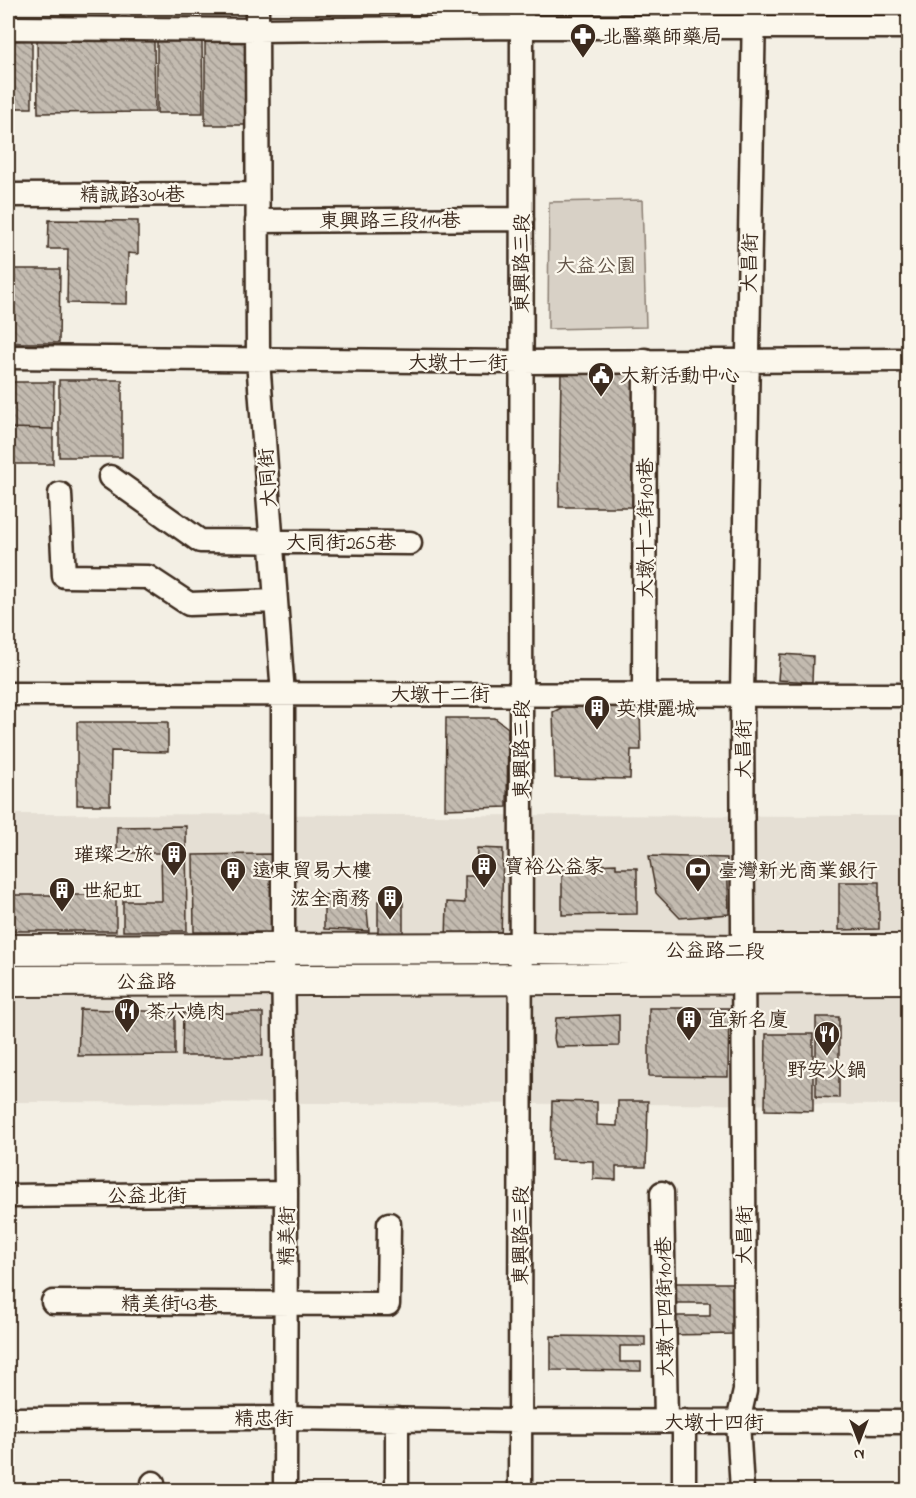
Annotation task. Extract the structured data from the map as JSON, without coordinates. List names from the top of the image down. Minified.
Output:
{"streets":{"main road":["公益路二段","公益路"],"street":["精誠路304巷","東興路三段114巷","東興路三段","大昌街","大墩十一街","大同街","大墩十二街109巷","大同街265巷","大墩十二街","公益北街","精美街","精美街43巷","大墩十四街101巷","精忠街","大墩十四街"]},"crossings":[["精誠路304巷","大同街"],["東興路三段114巷","東興路三段"],["東興路三段114巷","大同街"],["東興路三段","大墩十一街"],["東興路三段","大墩十二街"],["東興路三段","公益路二段"],["東興路三段","公益路"],["東興路三段","精忠街"],["東興路三段","大墩十四街"],["大昌街","大墩十一街"],["大昌街","大墩十二街"],["大昌街","公益路二段"],["大昌街","大墩十四街"],["大墩十一街","大同街"],["大墩十一街","大墩十二街109巷"],["大同街","大同街265巷"],["大同街","大墩十二街"],["大同街","公益路"],["大墩十二街109巷","大墩十二街"],["公益路二段","公益路"],["公益路","精美街"],["公益北街","精美街"],["精美街","精美街43巷"],["精美街","精忠街"],["大墩十四街101巷","大墩十四街"],["精忠街","大墩十四街"]],"parks":["大益公園"],"places":{"pharmacy":["北醫藥師藥局"],"public building":["大新活動中心"],"building":["英棋麗城","璀璨之旅","寶裕公益家","遠東貿易大樓","世紀虹","浤全商務","宜新名廈"],"bank":["臺灣新光商業銀行"],"restaurant":["茶六燒肉","野安火鍋"]},"north":"bottom"}
